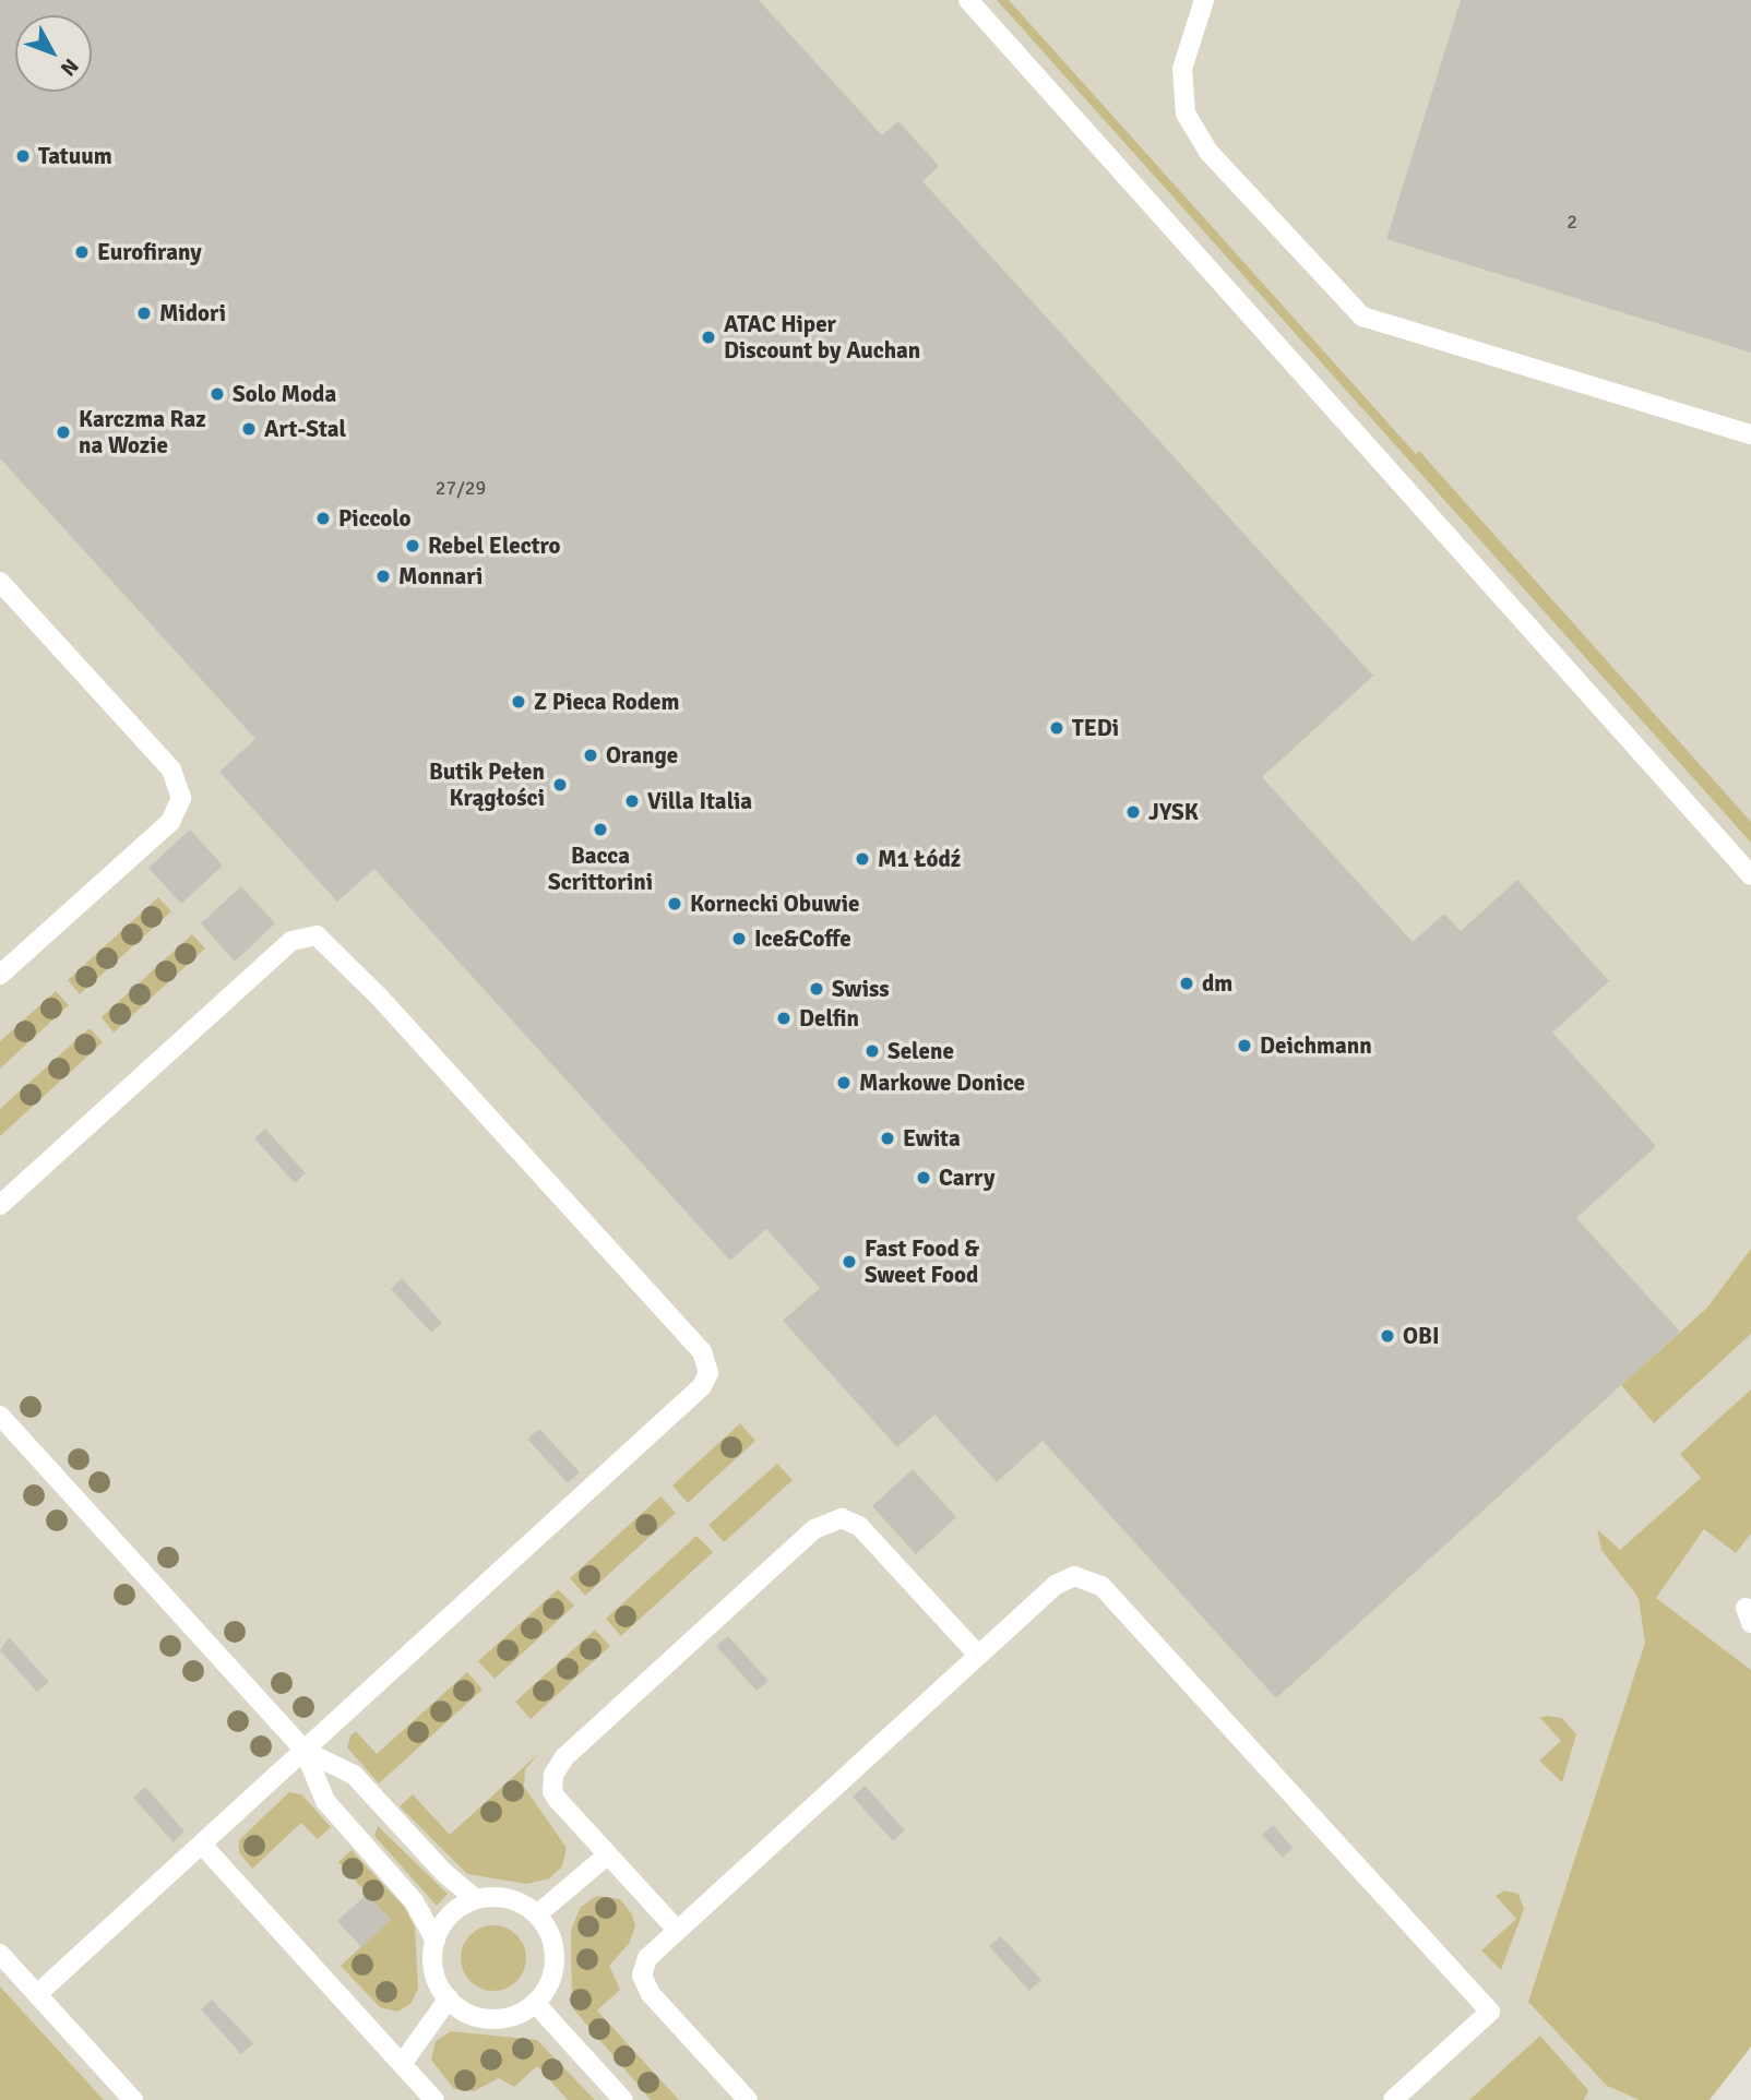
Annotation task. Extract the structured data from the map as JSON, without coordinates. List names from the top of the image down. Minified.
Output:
{"places":["Tatuum","Eurofirany","Midori","ATAC Hiper Discount by Auchan","Solo Moda","Art-Stal","Karczma Raz na Wozie","Piccolo","Rebel Electro","Monnari","Z Pieca Rodem","TEDi","Orange","Butik Pełen Krągłości","Villa Italia","JYSK","Bacca Scrittorini","M1 Łódź","Kornecki Obuwie","Ice&Coffe","dm","Swiss","Delfin","Deichmann","Selene","Markowe Donice","Ewita","Carry","Fast Food & Sweet Food","OBI"],"house_numbers":["2","27/29"],"north":"bottom right"}
